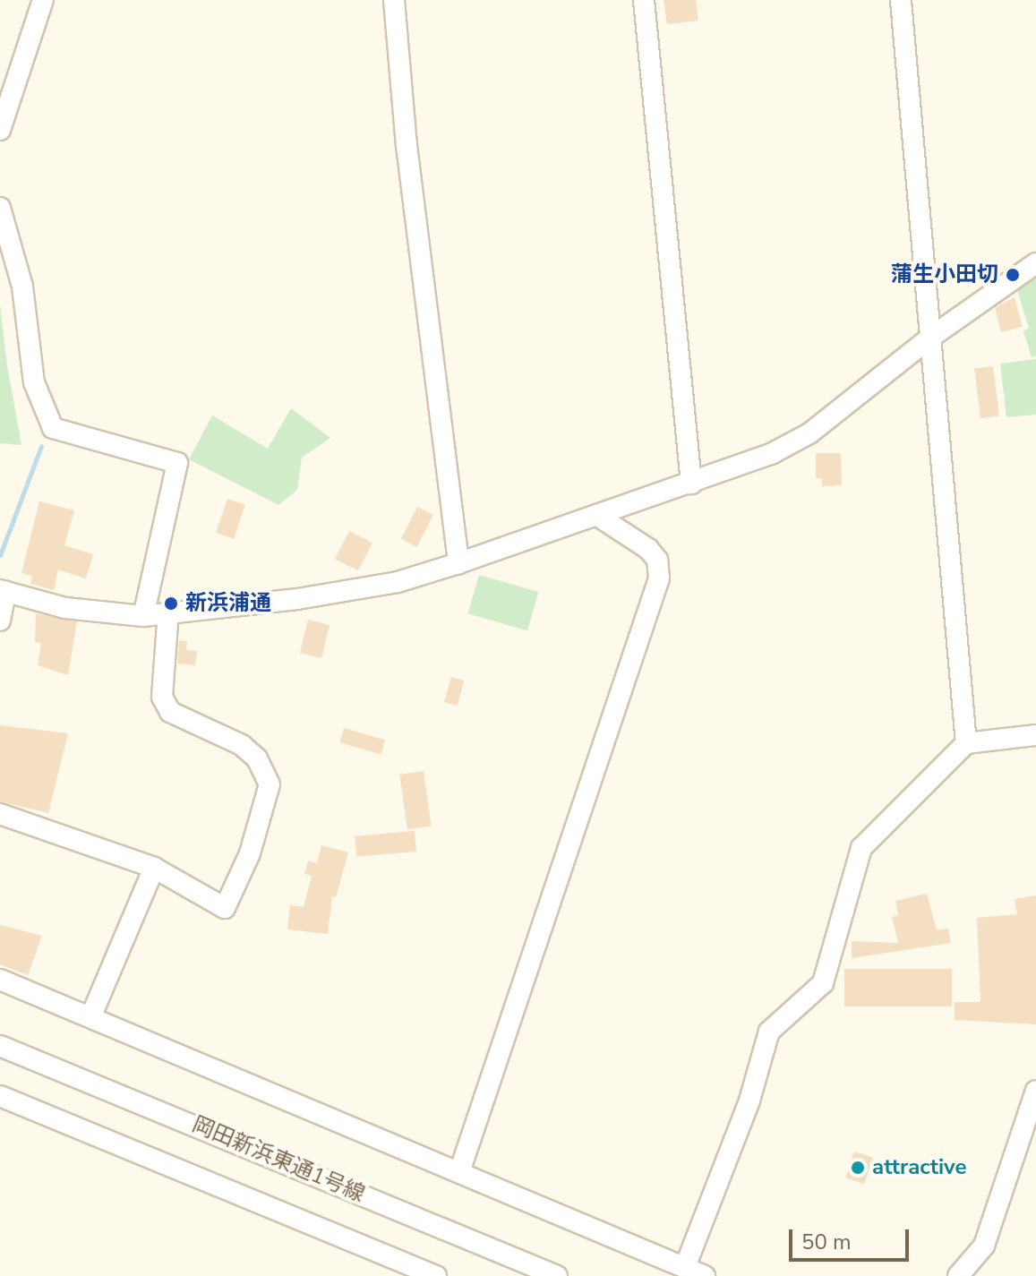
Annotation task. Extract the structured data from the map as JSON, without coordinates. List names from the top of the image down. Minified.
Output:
{"streets":{"street":["岡田新浜東通1号線"]},"places":["蒲生小田切","新浜浦通","attractive"],"scale_bar":"50 m"}
